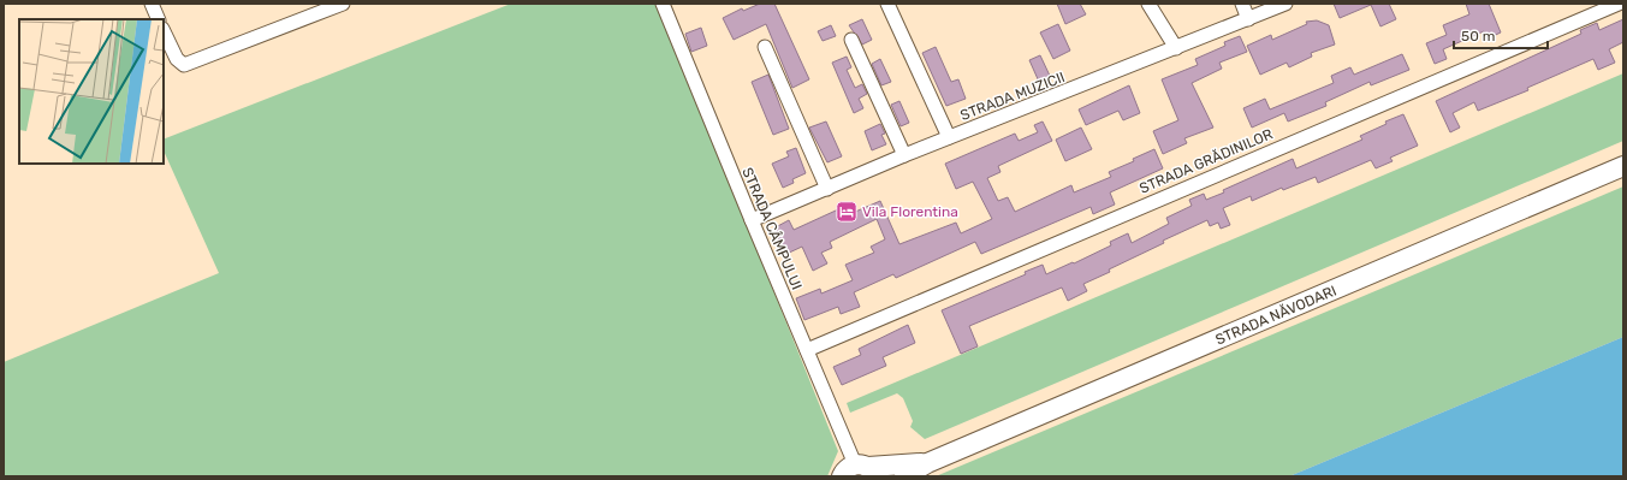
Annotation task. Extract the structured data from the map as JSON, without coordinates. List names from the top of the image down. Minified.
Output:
{"streets":{"main road":["STRADA NĂVODARI"],"street":["STRADA MUZICII","STRADA GRĂDINILOR","STRADA CÂMPULUI"]},"crossings":[["STRADA MUZICII","STRADA CÂMPULUI"],["STRADA GRĂDINILOR","STRADA CÂMPULUI"],["STRADA CÂMPULUI","STRADA NĂVODARI"]],"places":{"hotel":["Vila Florentina"]},"scale_bar":"50 m"}
